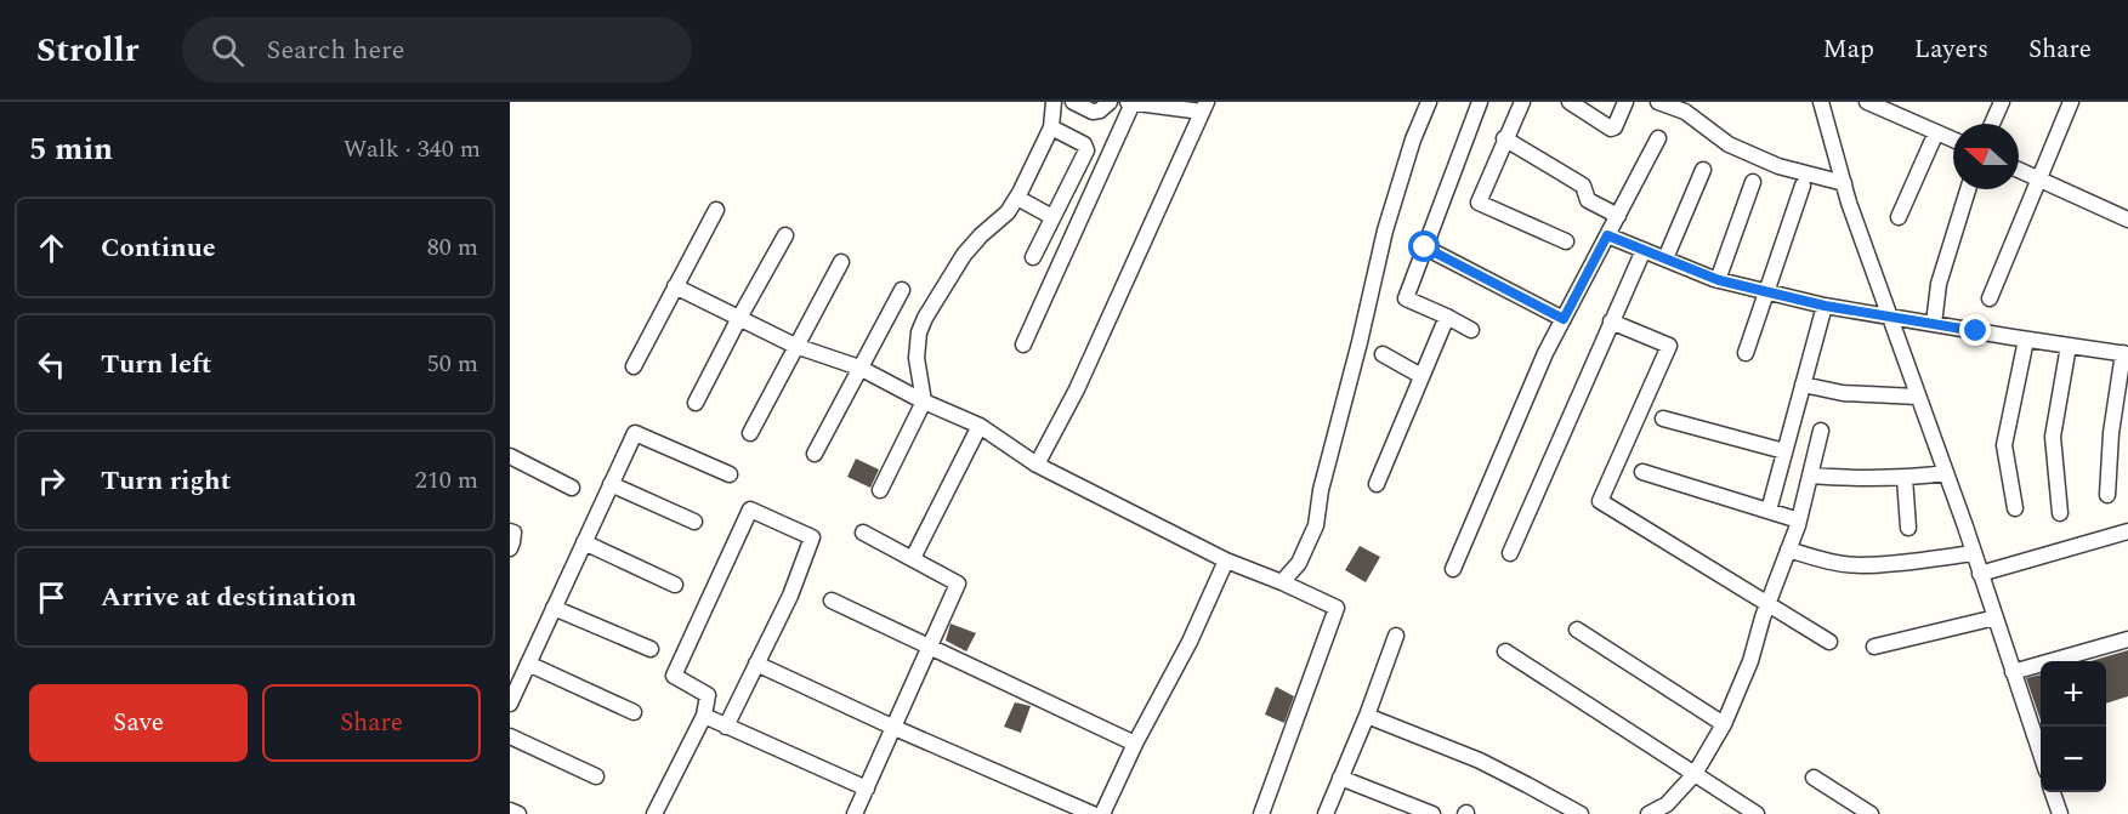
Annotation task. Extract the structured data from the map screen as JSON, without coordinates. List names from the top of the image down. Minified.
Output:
{"north":"left","page":{"header":"Strollr","search":"Search here","nav":["Map","Layers","Share"],"heading":["5 min","Walk · 340 m"],"list":[["Continue","80 m"],["Turn left","50 m"],["Turn right","210 m"],"Arrive at destination"],"map_buttons":["+","−"],"buttons":["Save","Share"]}}
